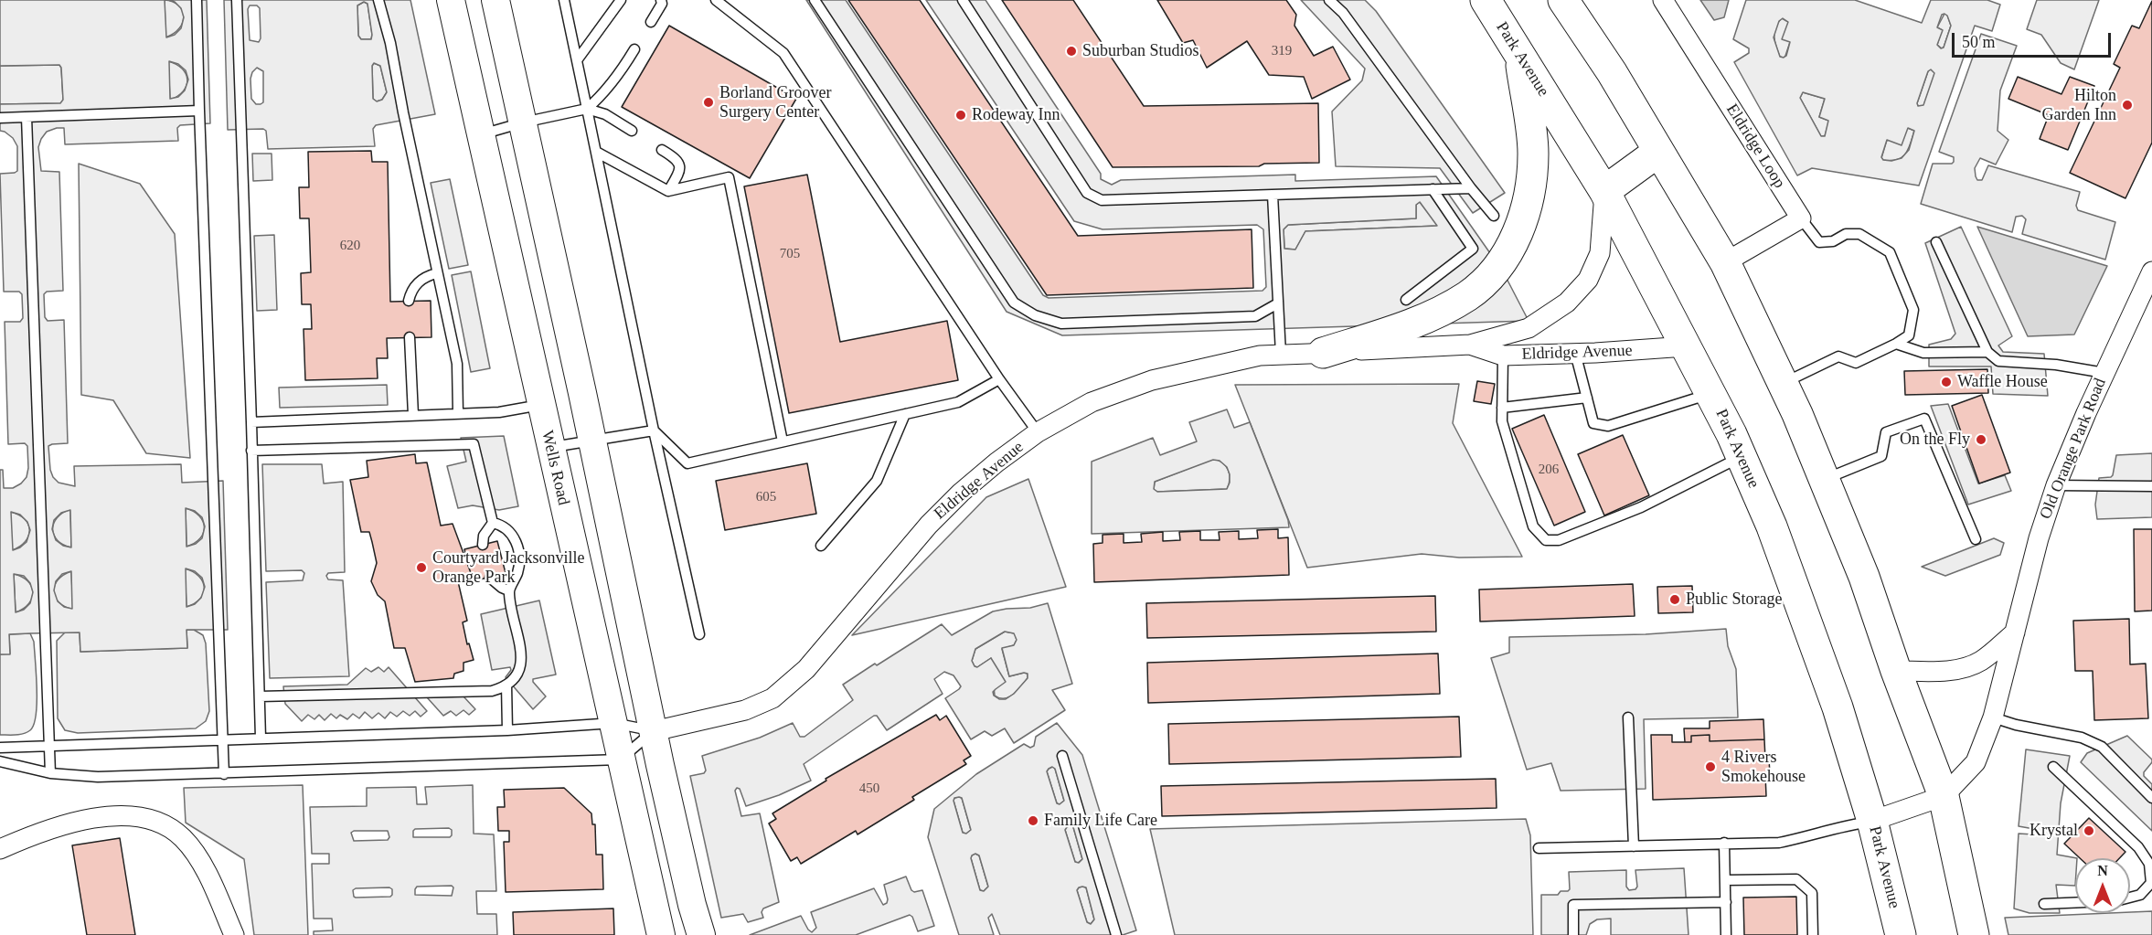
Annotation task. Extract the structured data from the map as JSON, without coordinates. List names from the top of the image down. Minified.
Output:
{"streets":{"highway":["Park Avenue"],"main road":["Wells Road"],"street":["Eldridge Loop","Eldridge Avenue","Old Orange Park Road"]},"crossings":[["Park Avenue","Eldridge Avenue"],["Park Avenue","Old Orange Park Road"]],"places":["Suburban Studios","Borland Groover Surgery Center","Hilton Garden Inn","Rodeway Inn","Waffle House","On the Fly","Courtyard Jacksonville Orange Park","Public Storage","4 Rivers Smokehouse","Family Life Care","Krystal"],"house_numbers":["319","620","705","206","605","450"],"scale_bar":"50 m","north":"top"}
